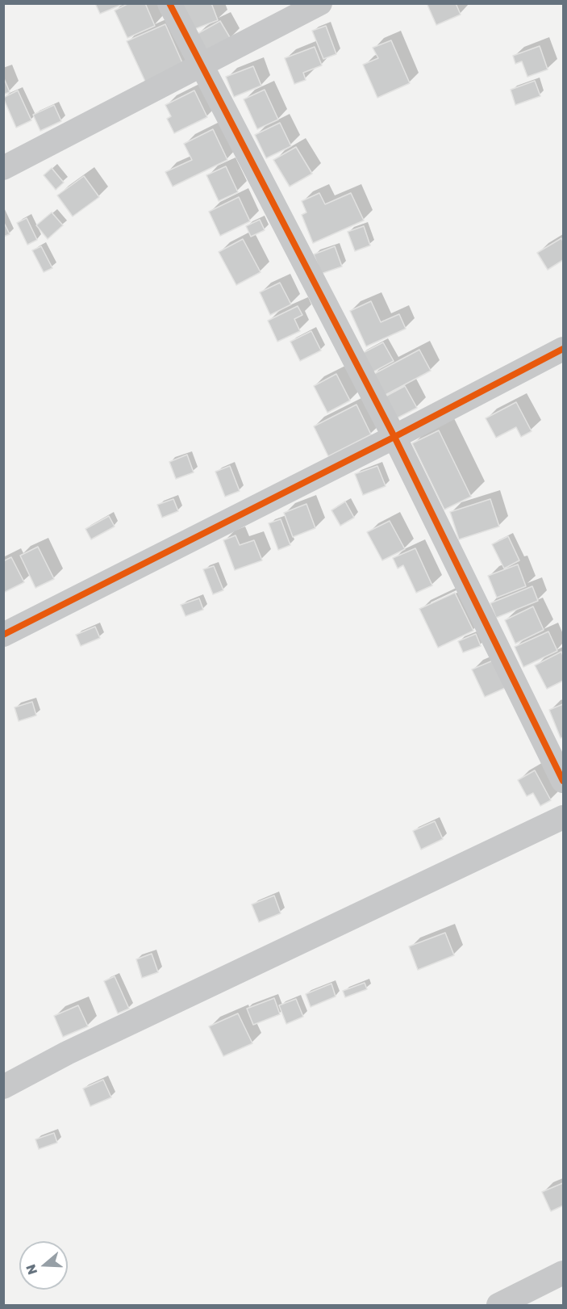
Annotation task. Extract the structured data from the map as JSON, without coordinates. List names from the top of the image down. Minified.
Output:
{"north":"left"}
